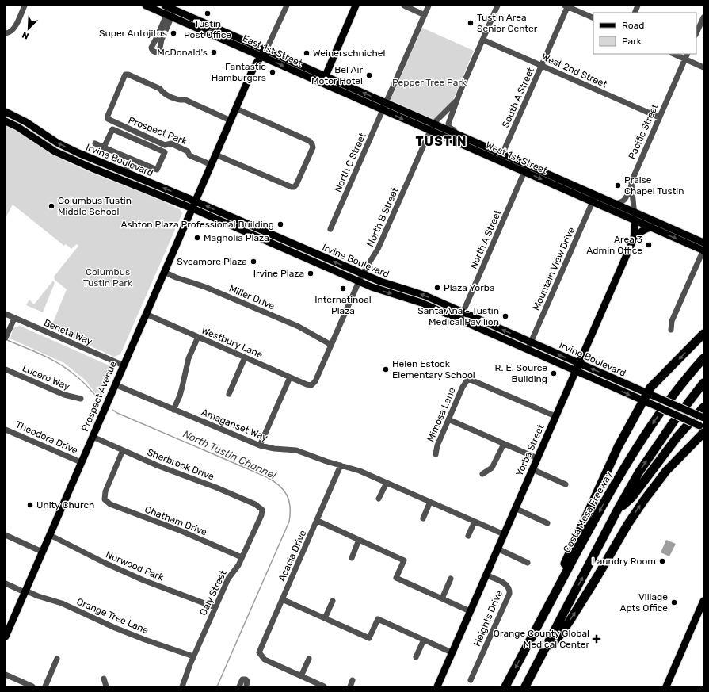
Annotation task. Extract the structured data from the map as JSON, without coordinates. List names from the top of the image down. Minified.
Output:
{"streets":{"highway":["Costa Mesa Freeway"],"main road":["East 1st Street","West 1st Street","Irvine Boulevard","Prospect Avenue","Yorba Street"],"street":["West 2nd Street","South A Street","Prospect Park","Pacific Street","North C Street","North B Street","North A Street","Mountain View Drive","Miller Drive","Beneta Way","Westbury Lane","Lucero Way","Mimosa Lane","Amaganset Way","Theodora Drive","Sherbrook Drive","Chatham Drive","Acacia Drive","Norwood Park","Galy Street","Orange Tree Lane","Heights Drive"]},"crossings":[["East 1st Street","West 1st Street"],["East 1st Street","Prospect Avenue"],["West 2nd Street","South A Street"],["West 2nd Street","Pacific Street"],["South A Street","West 1st Street"],["Prospect Park","Prospect Avenue"],["Pacific Street","West 1st Street"],["Pacific Street","Yorba Street"],["West 1st Street","North C Street"],["West 1st Street","North B Street"],["West 1st Street","North A Street"],["West 1st Street","Mountain View Drive"],["West 1st Street","Yorba Street"],["Irvine Boulevard","North B Street"],["Irvine Boulevard","North A Street"],["Irvine Boulevard","Mountain View Drive"],["Irvine Boulevard","Prospect Avenue"],["Irvine Boulevard","Yorba Street"],["North B Street","Miller Drive"],["North B Street","Westbury Lane"],["Miller Drive","Prospect Avenue"],["Beneta Way","Prospect Avenue"],["Westbury Lane","Prospect Avenue"],["Prospect Avenue","Amaganset Way"],["Prospect Avenue","Theodora Drive"],["Prospect Avenue","Sherbrook Drive"],["Prospect Avenue","Norwood Park"],["Prospect Avenue","Orange Tree Lane"],["Mimosa Lane","Yorba Street"],["Amaganset Way","Yorba Street"],["Amaganset Way","Acacia Drive"],["Yorba Street","Heights Drive"],["Sherbrook Drive","Chatham Drive"],["Sherbrook Drive","Galy Street"],["Chatham Drive","Galy Street"],["Norwood Park","Galy Street"],["Galy Street","Orange Tree Lane"]],"districts":["TUSTIN"],"water":["North Tustin Channel"],"parks":["Pepper Tree Park","Columbus Tustin Park"],"places":{"other":["Tustin Post Office","Tustin Area Senior Center","Super Antojitos","McDonald's","Weinerschnichel","Fantastic Hamburgers","Bel Air Motor Hotel","Praise Chapel Tustin","Columbus Tustin Middle School","Ashton Plaza Professional Building","Magnolia Plaza","Area 3 Admin Office","Sycamore Plaza","Irvine Plaza","Plaza Yorba","Internatinoal Plaza","Santa Ana - Tustin Medical Pavilion","Helen Estock Elementary School","R. E. Source Building","Unity Church","Laundry Room","Village Apts Office"],"health":["Orange County Global Medical Center"]},"legend":["Road","Park"],"north":"bottom left"}
